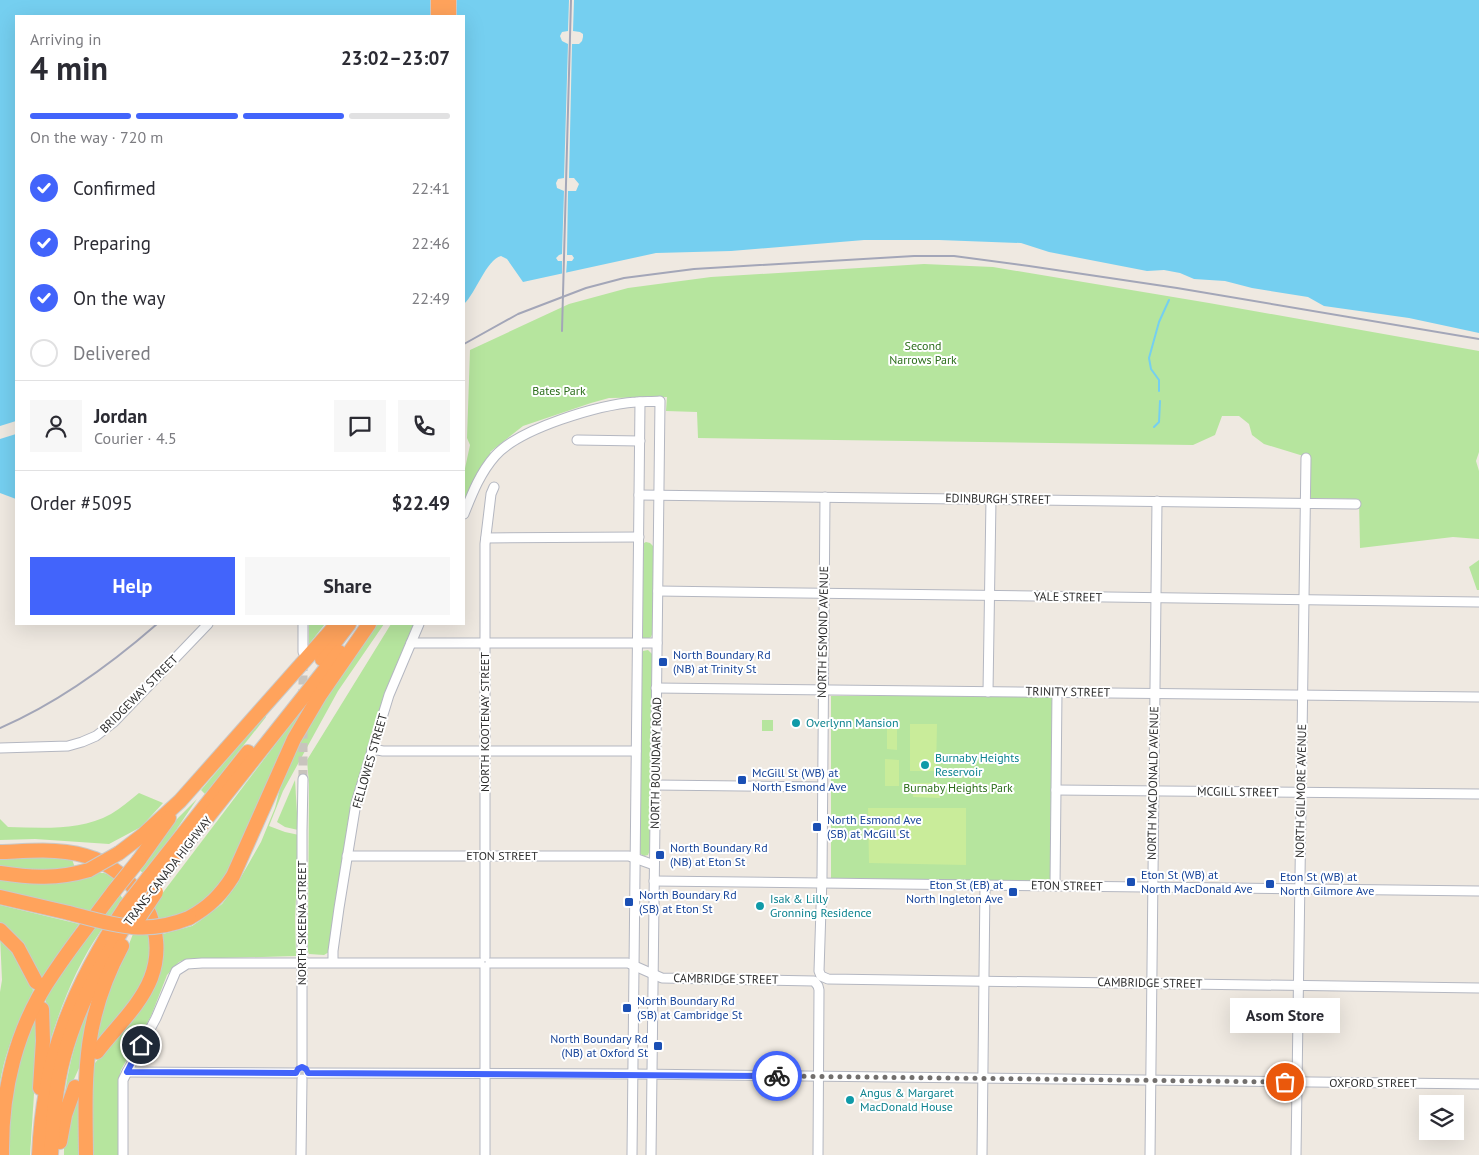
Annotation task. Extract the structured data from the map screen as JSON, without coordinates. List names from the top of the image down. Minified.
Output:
{"streets":{"highway":["TRANS-CANADA HIGHWAY"],"street":["EDINBURGH STREET","YALE STREET","NORTH ESMOND AVENUE","TRINITY STREET","BRIDGEWAY STREET","NORTH KOOTENAY STREET","FELLOWES STREET","NORTH BOUNDARY ROAD","NORTH MACDONALD AVENUE","NORTH GILMORE AVENUE","MCGILL STREET","ETON STREET","NORTH SKEENA STREET","CAMBRIDGE STREET","OXFORD STREET"]},"crossings":[["EDINBURGH STREET","NORTH ESMOND AVENUE"],["EDINBURGH STREET","NORTH BOUNDARY ROAD"],["EDINBURGH STREET","NORTH MACDONALD AVENUE"],["EDINBURGH STREET","NORTH GILMORE AVENUE"],["YALE STREET","NORTH ESMOND AVENUE"],["YALE STREET","NORTH BOUNDARY ROAD"],["YALE STREET","NORTH MACDONALD AVENUE"],["YALE STREET","NORTH GILMORE AVENUE"],["NORTH ESMOND AVENUE","TRINITY STREET"],["NORTH ESMOND AVENUE","ETON STREET"],["NORTH ESMOND AVENUE","CAMBRIDGE STREET"],["NORTH ESMOND AVENUE","OXFORD STREET"],["TRINITY STREET","NORTH BOUNDARY ROAD"],["TRINITY STREET","NORTH MACDONALD AVENUE"],["TRINITY STREET","NORTH GILMORE AVENUE"],["NORTH KOOTENAY STREET","ETON STREET"],["NORTH KOOTENAY STREET","CAMBRIDGE STREET"],["NORTH KOOTENAY STREET","OXFORD STREET"],["FELLOWES STREET","ETON STREET"],["FELLOWES STREET","CAMBRIDGE STREET"],["NORTH BOUNDARY ROAD","ETON STREET"],["NORTH BOUNDARY ROAD","CAMBRIDGE STREET"],["NORTH BOUNDARY ROAD","OXFORD STREET"],["NORTH MACDONALD AVENUE","MCGILL STREET"],["NORTH MACDONALD AVENUE","ETON STREET"],["NORTH MACDONALD AVENUE","CAMBRIDGE STREET"],["NORTH MACDONALD AVENUE","OXFORD STREET"],["NORTH GILMORE AVENUE","MCGILL STREET"],["NORTH GILMORE AVENUE","ETON STREET"],["NORTH GILMORE AVENUE","CAMBRIDGE STREET"],["NORTH GILMORE AVENUE","OXFORD STREET"],["NORTH SKEENA STREET","CAMBRIDGE STREET"],["NORTH SKEENA STREET","OXFORD STREET"],["CAMBRIDGE STREET","OXFORD STREET"]],"parks":["Second Narrows Park","Bates Park","Burnaby Heights Park"],"places":{"transit":["North Boundary Rd (NB) at Trinity St","McGill St (WB) at North Esmond Ave","North Esmond Ave (SB) at McGill St","North Boundary Rd (NB) at Eton St","Eton St (WB) at North MacDonald Ave","Eton St (WB) at North Gilmore Ave","Eton St (EB) at North Ingleton Ave","North Boundary Rd (SB) at Eton St","North Boundary Rd (SB) at Cambridge St","North Boundary Rd (NB) at Oxford St"],"other":["Overlynn Mansion","Burnaby Heights Reservoir","Isak & Lilly Gronning Residence","Asom Store","Angus & Margaret MacDonald House"]},"page":{"heading":["4 min","Arriving in","23:02–23:07"],"panel":["Jordan","Courier · 4.5","Order #5095","$22.49"],"bar":"On the way · 720 m","list":[["Confirmed","22:41"],["Preparing","22:46"],["On the way","22:49"],"Delivered"],"buttons":["Help","Share"],"bubble":"Asom Store"}}
